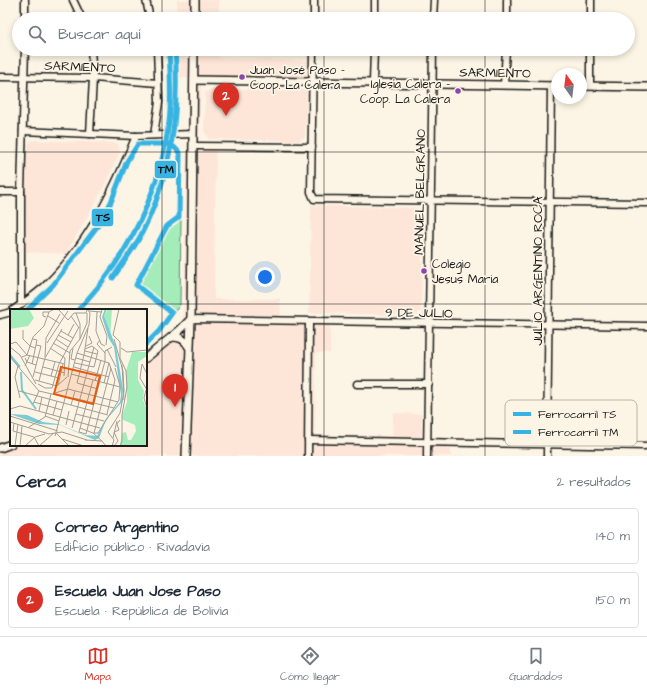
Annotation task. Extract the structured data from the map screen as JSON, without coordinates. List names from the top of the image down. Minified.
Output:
{"streets":{"street":["SARMIENTO","MANUEL BELGRANO","JULIO ARGENTINO ROCA","9 DE JULIO"]},"crossings":[["SARMIENTO","MANUEL BELGRANO"],["MANUEL BELGRANO","9 DE JULIO"],["JULIO ARGENTINO ROCA","9 DE JULIO"]],"places":["Juan José Paso - Coop. La Calera","Iglesia Calera - Coop. La Calera","Colegio Jesus Maria"],"lines":["rail line TS","rail line TM"],"legend":["Ferrocarril TS","Ferrocarril TM"],"north":"top","page":{"search":"Buscar aquí","pins":["2","1"],"heading":["Cerca","2 resultados"],"list":[{"mark":"1","name":"Correo Argentino","note":"Edificio público · Rivadavia","value":"140 m"},{"mark":"2","name":"Escuela Juan Jose Paso","note":"Escuela · República de Bolivia","value":"150 m"}],"nav":["Mapa","Cómo llegar","Guardados"]}}
